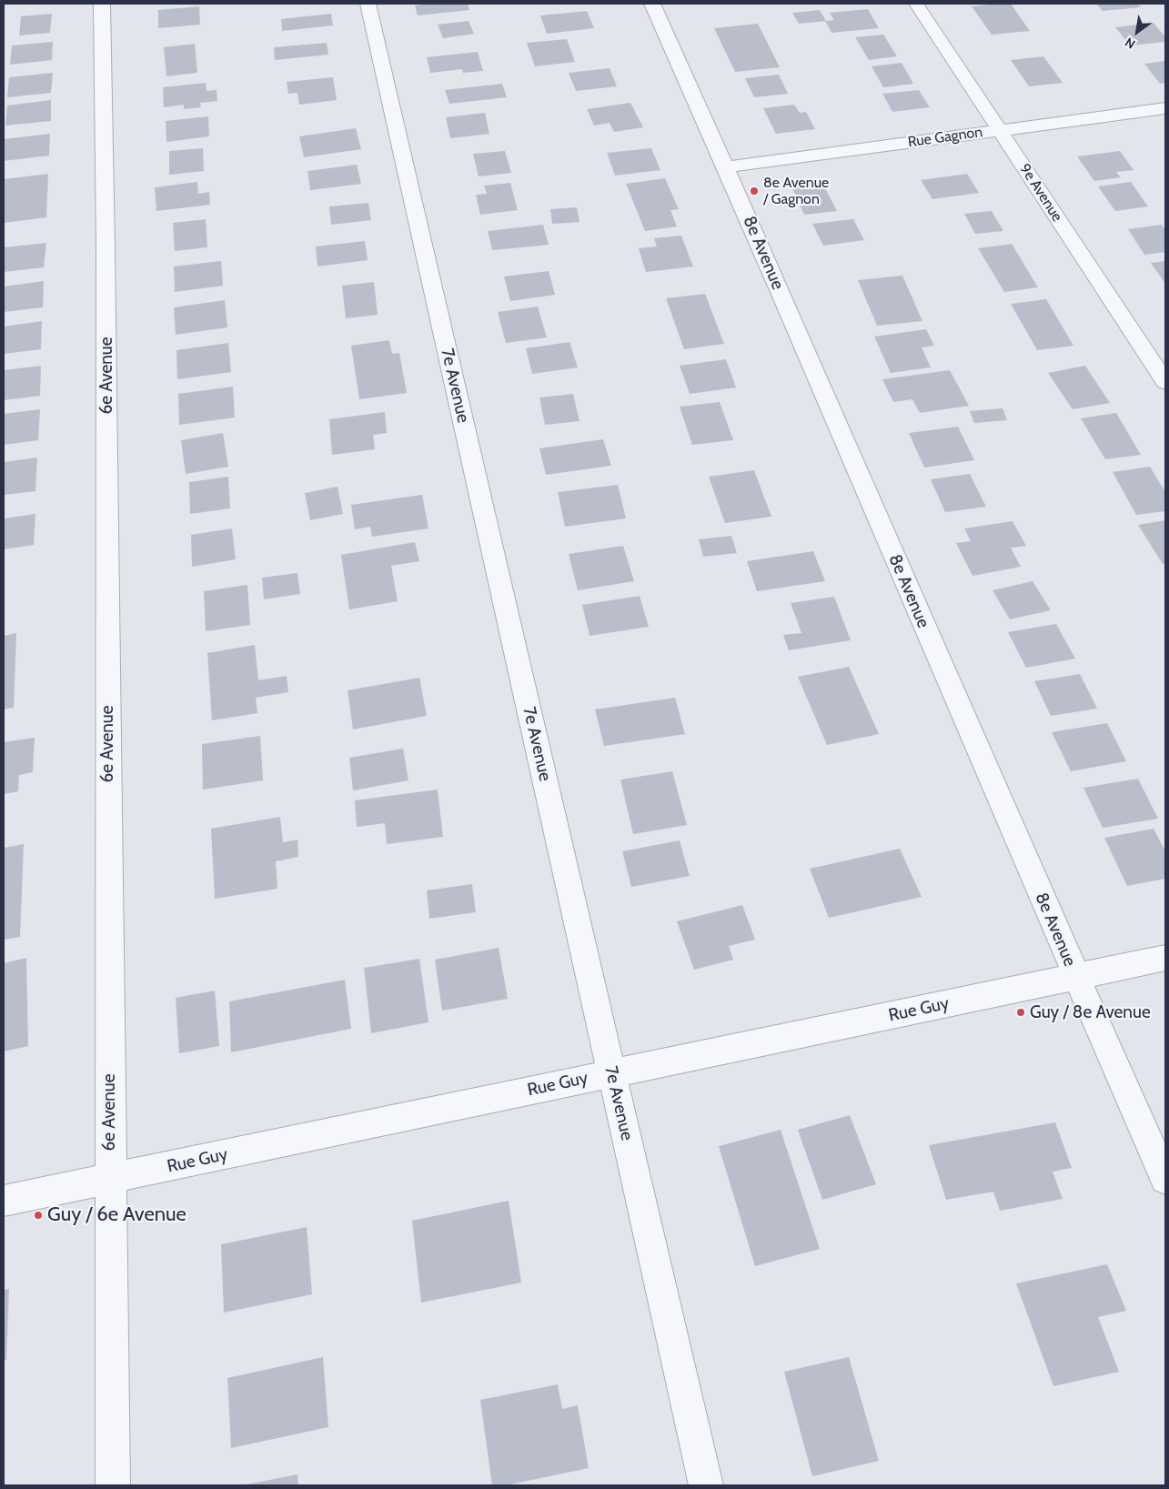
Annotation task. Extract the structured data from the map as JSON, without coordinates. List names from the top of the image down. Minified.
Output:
{"streets":{"street":["Rue Gagnon","9e Avenue","8e Avenue","6e Avenue","7e Avenue","Rue Guy"]},"crossings":[["Rue Gagnon","9e Avenue"],["Rue Gagnon","8e Avenue"],["8e Avenue","Rue Guy"],["6e Avenue","Rue Guy"],["7e Avenue","Rue Guy"]],"places":["8e Avenue / Gagnon","Guy / 8e Avenue","Guy / 6e Avenue"],"north":"bottom left"}
